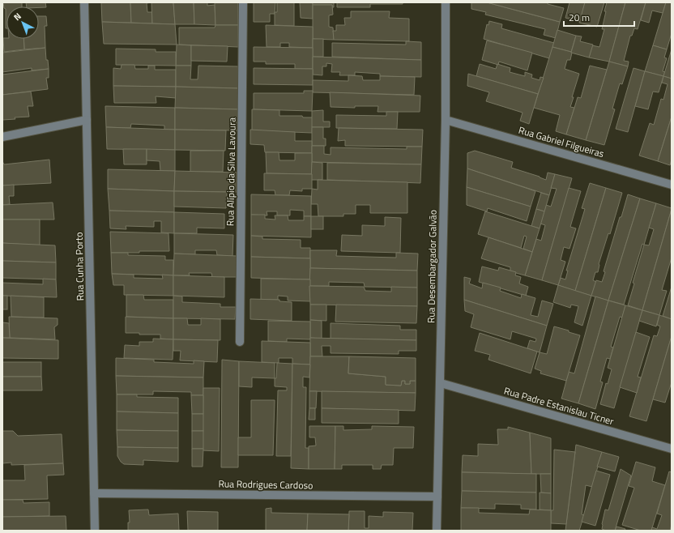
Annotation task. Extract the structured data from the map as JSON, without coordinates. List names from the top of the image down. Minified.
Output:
{"streets":{"street":["Rua Gabriel Filgueiras","Rua Alípio da Silva Lavoura","Rua Cunha Porto","Rua Desembargador Galvão","Rua Padre Estanislau Ticner","Rua Rodrigues Cardoso"]},"crossings":[["Rua Gabriel Filgueiras","Rua Desembargador Galvão"],["Rua Cunha Porto","Rua Rodrigues Cardoso"],["Rua Desembargador Galvão","Rua Padre Estanislau Ticner"],["Rua Desembargador Galvão","Rua Rodrigues Cardoso"]],"scale_bar":"20 m","north":"top left"}
